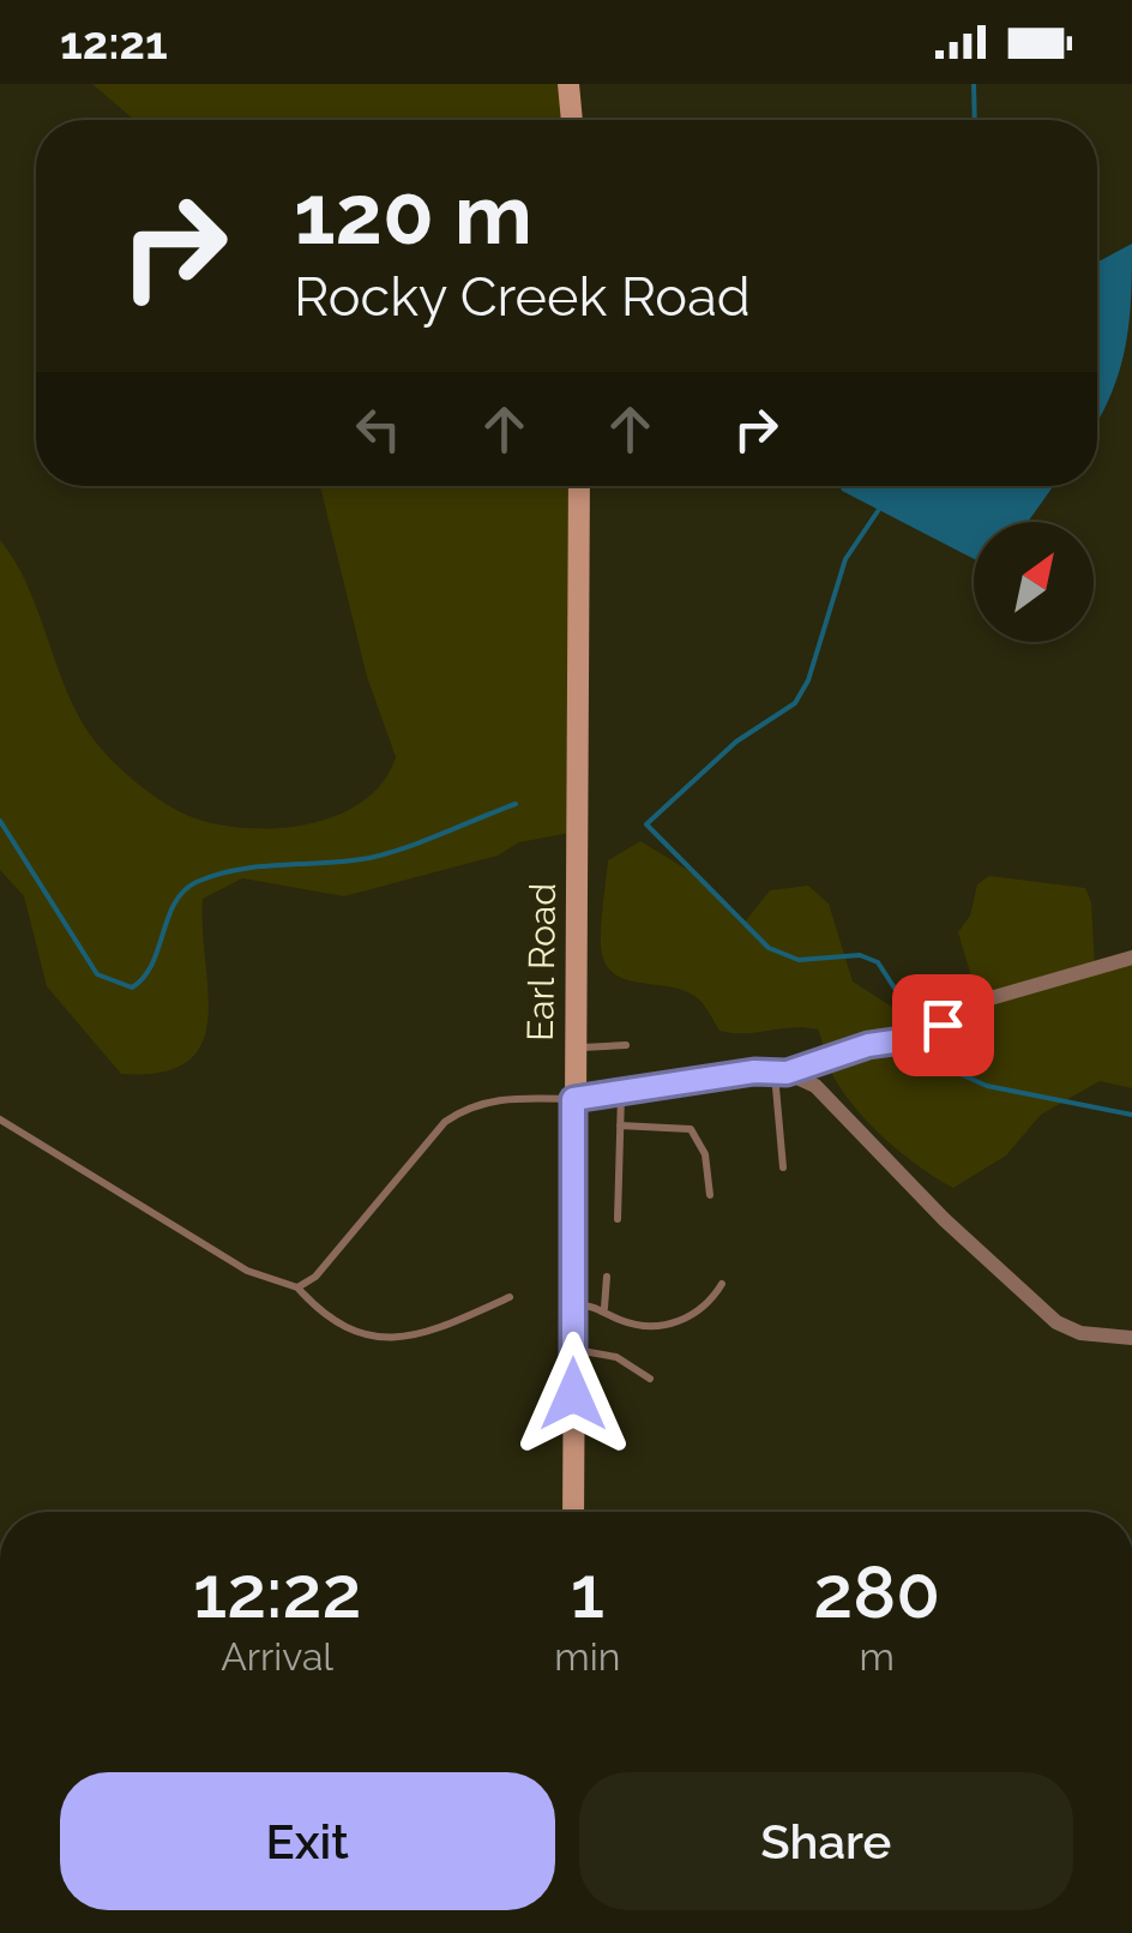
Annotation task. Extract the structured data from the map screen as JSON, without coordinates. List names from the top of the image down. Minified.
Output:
{"streets":{"main road":["Earl Road"]},"north":"top right","page":{"status":"12:21","turn":["120 m","Rocky Creek Road"],"eta":["12:22","Arrival","1","min","280","m"],"buttons":["Exit","Share"]}}
